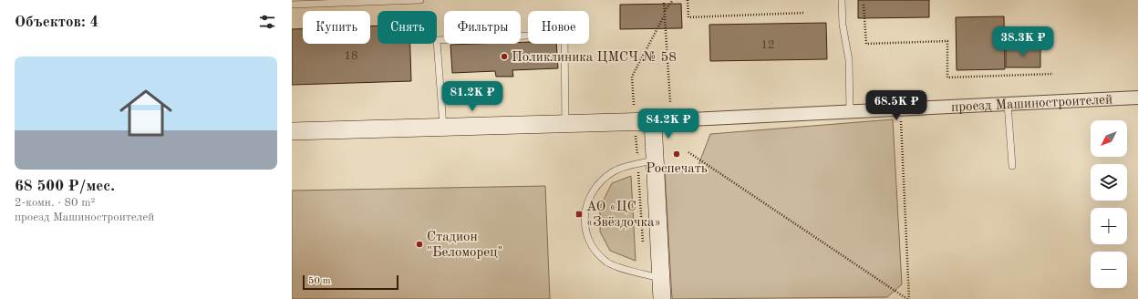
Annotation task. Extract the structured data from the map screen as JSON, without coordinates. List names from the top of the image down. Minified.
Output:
{"streets":{"street":["проезд Машиностроителей"]},"places":{"other":["Поликлиника ЦМСЧ № 58","Роспечать","Стадион \"Беломорец\""],"transit":["АО «ЦС «Звёздочка»"]},"house_numbers":["12","18"],"scale_bar":"50 m","north":"bottom left","page":{"heading":"Объектов: 4","chip":["Купить","Снять","Фильтры","Новое"],"price":["38.3K ₽","81.2K ₽","68.5K ₽","84.2K ₽"],"list":[{"name":"68 500 ₽/мес.","note":"2-комн. · 80 m² · проезд Машиностроителей"}],"map_buttons":["+","−"],"scale":"50 m"}}
